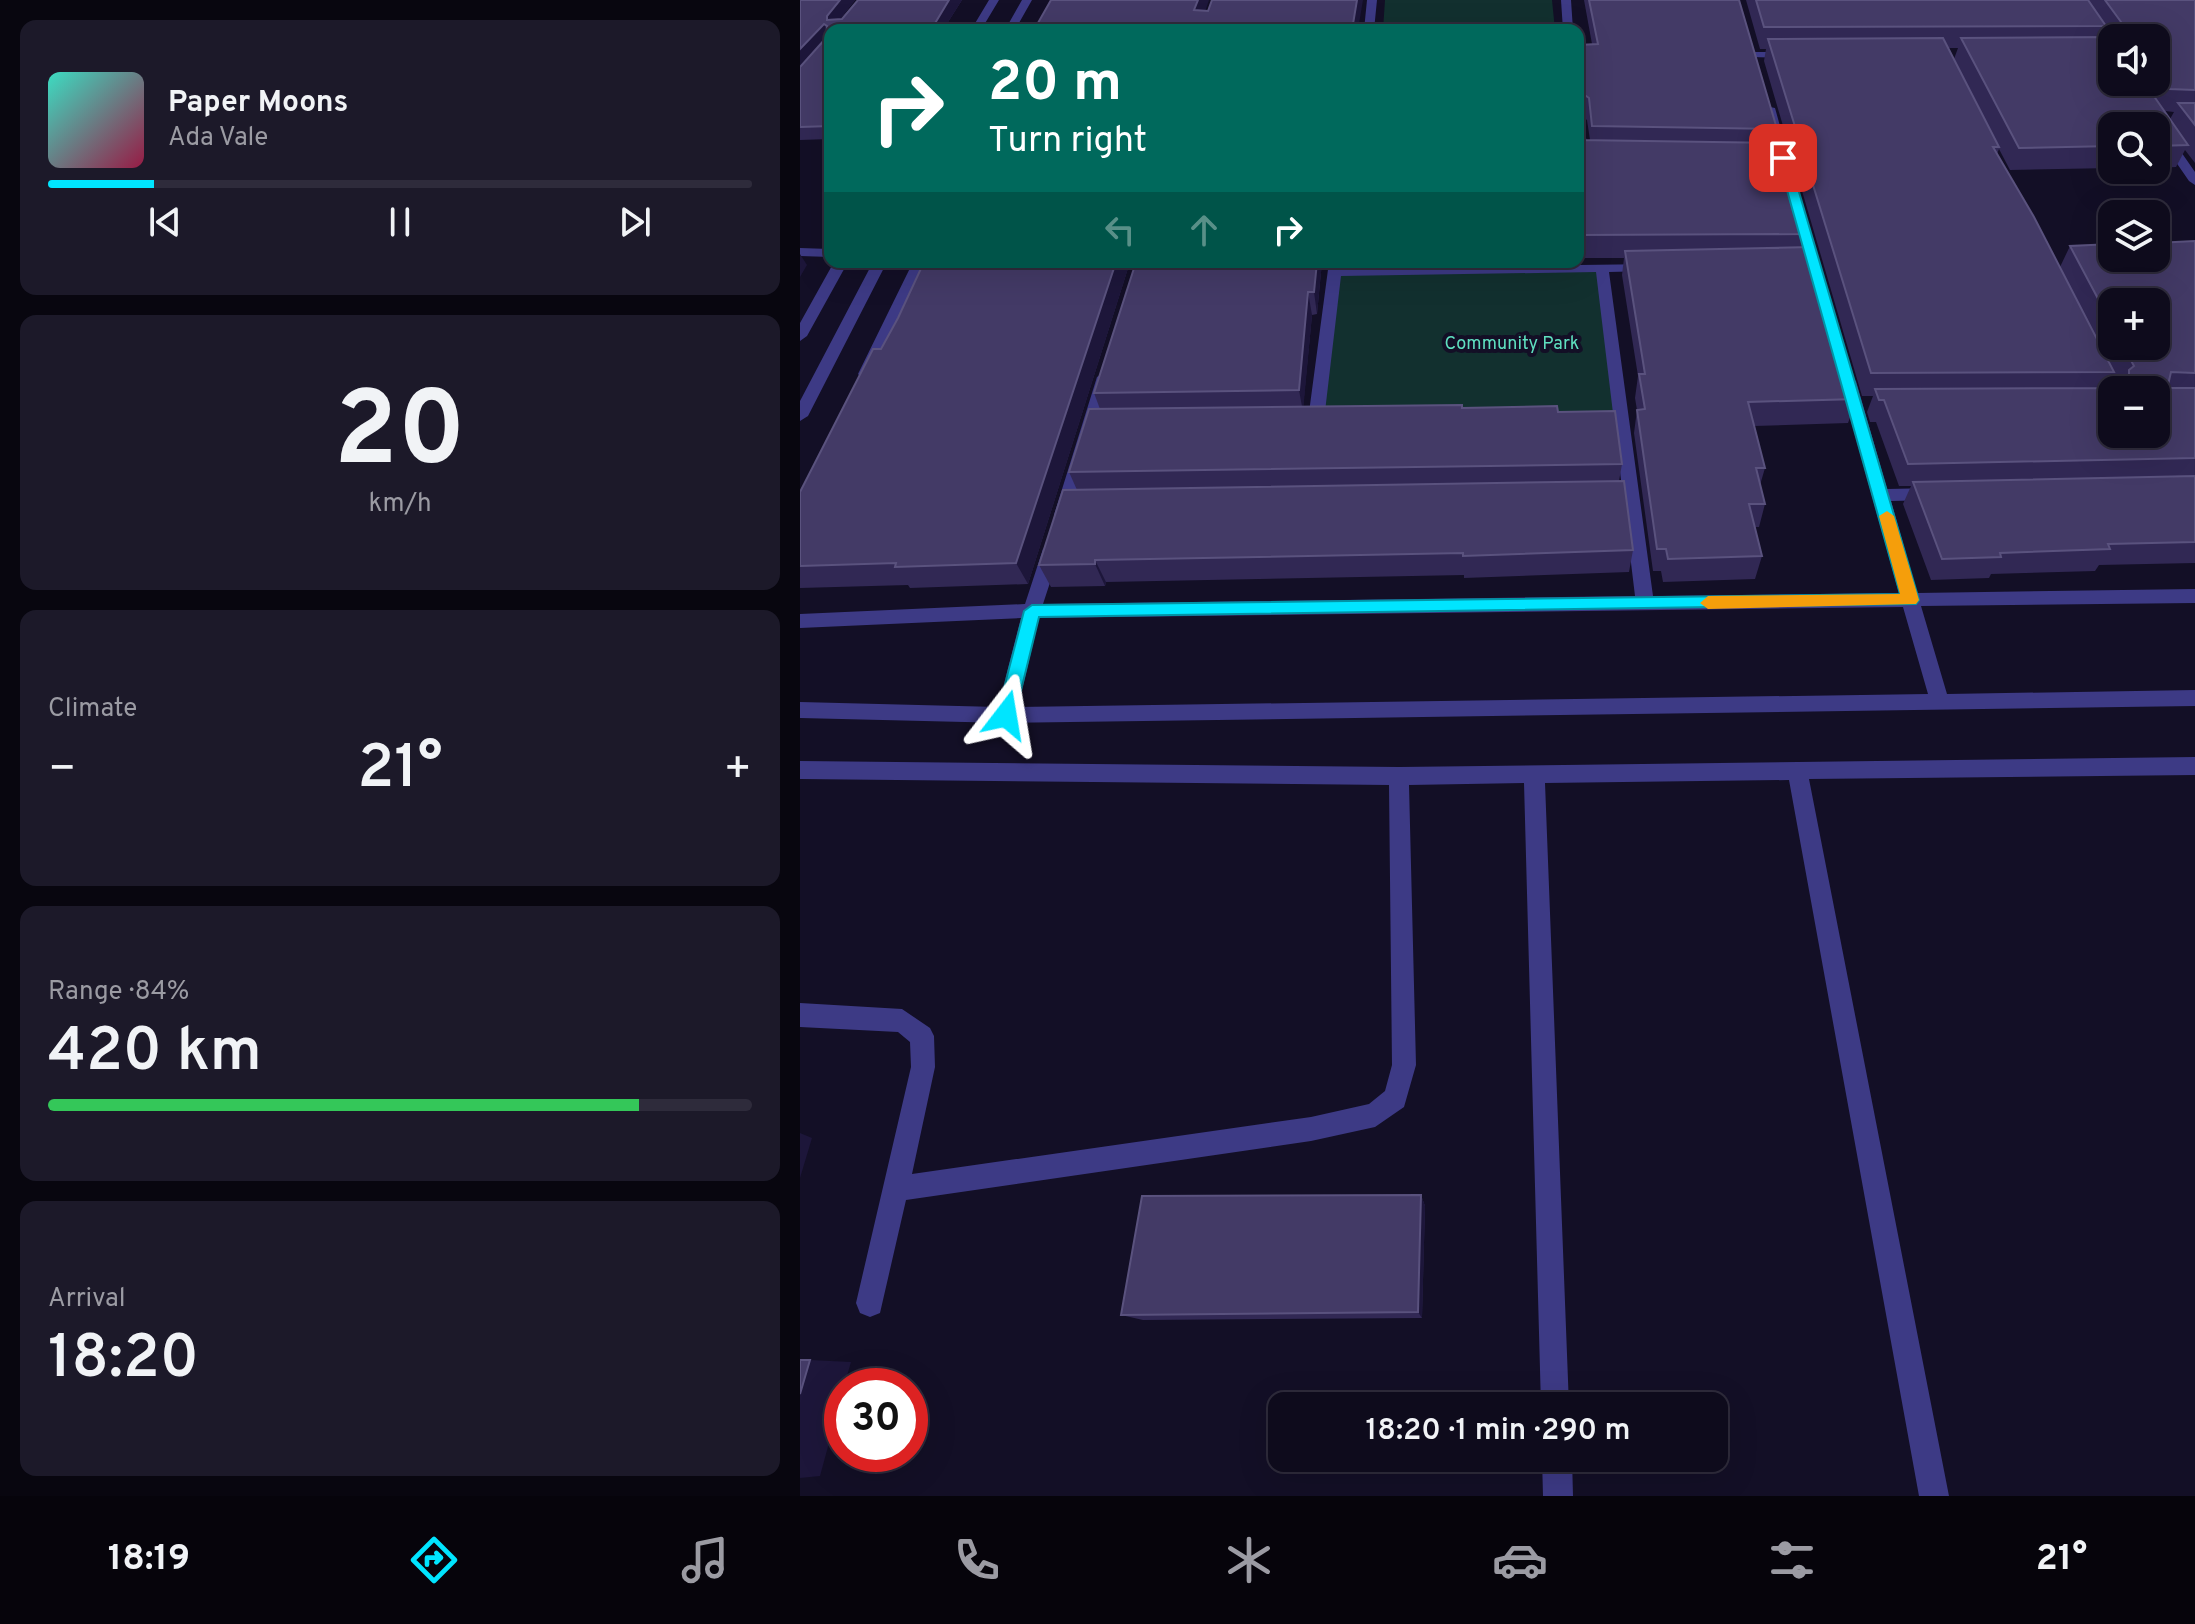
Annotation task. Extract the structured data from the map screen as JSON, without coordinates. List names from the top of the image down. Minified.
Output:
{"parks":["Community Park"],"page":{"map_buttons":["+","−"],"turn":["20 m","Turn right"],"song":["Paper Moons","Ada Vale"],"tile":[["20","km/h"],"Climate",["Range · 84%","420 km"],["Arrival","18:20"]],"heat":["−","21°","+"],"limit":"30","trip":"18:20 · 1 min · 290 m","tabs":["18:19","21°"]}}
